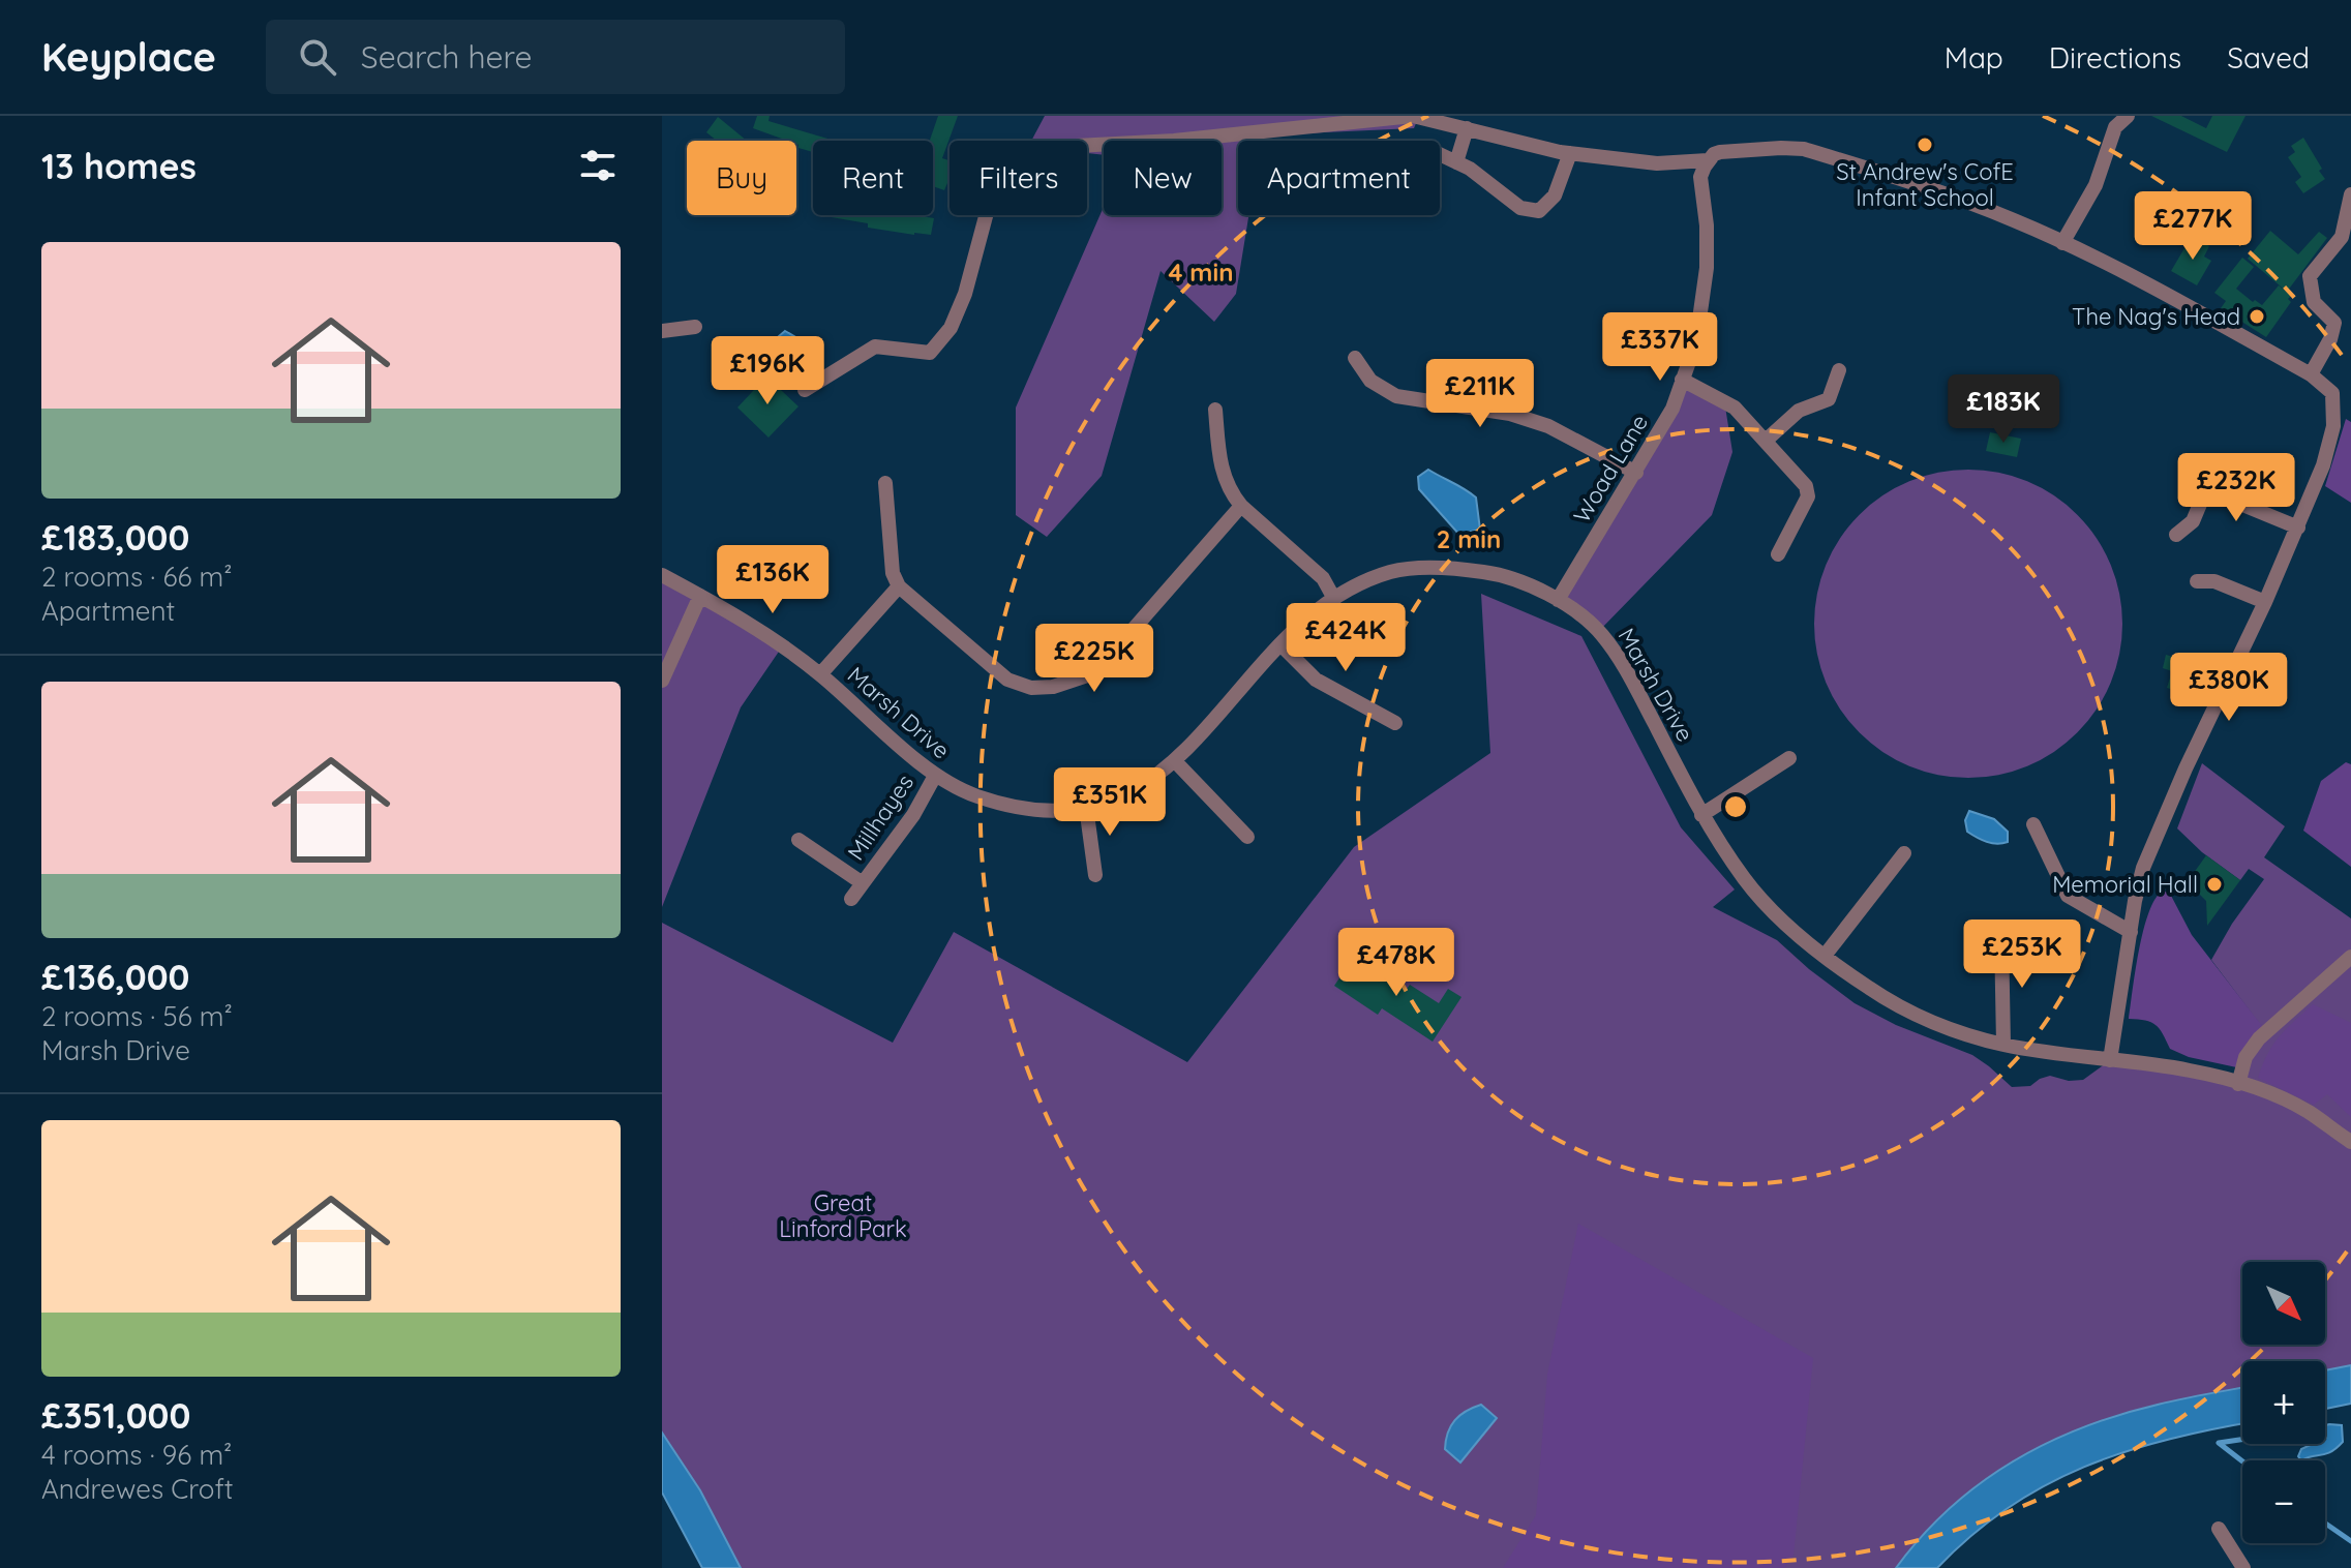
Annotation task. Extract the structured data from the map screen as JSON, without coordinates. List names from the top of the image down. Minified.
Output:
{"streets":{"street":["Woad Lane","Marsh Drive","Millhayes"]},"crossings":[["Woad Lane","Marsh Drive"],["Marsh Drive","Millhayes"]],"parks":["Great Linford Park"],"places":["St Andrew's CofE Infant School","The Nag's Head","Memorial Hall"],"north":"bottom right","page":{"header":"Keyplace","search":"Search here","nav":["Map","Directions","Saved"],"heading":"13 homes","chip":["Buy","Rent","Filters","New","Apartment"],"price":["£277K","£337K","£196K","£211K","£183K","£232K","£136K","£424K","£225K","£380K","£351K","£253K","£478K"],"list":[{"name":"£183,000","note":"2 rooms · 66 m² · Apartment"},{"name":"£136,000","note":"2 rooms · 56 m² · Marsh Drive"},{"name":"£351,000","note":"4 rooms · 96 m² · Andrewes Croft"}],"map_buttons":["+","−"]},"rings":["4 min","2 min"]}
